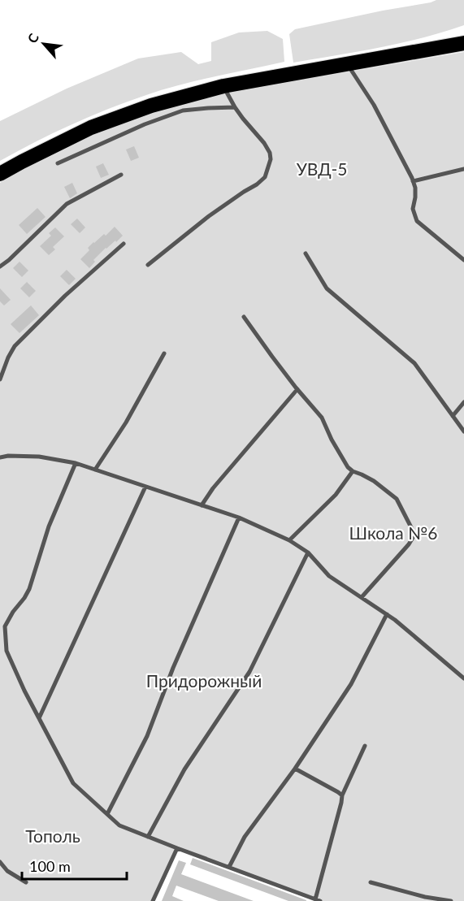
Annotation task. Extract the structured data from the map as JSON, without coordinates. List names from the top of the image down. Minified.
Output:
{"parks":["УВД-5","Школа №6","Придорожный","Тополь"],"scale_bar":"100 m","north":"top left"}
